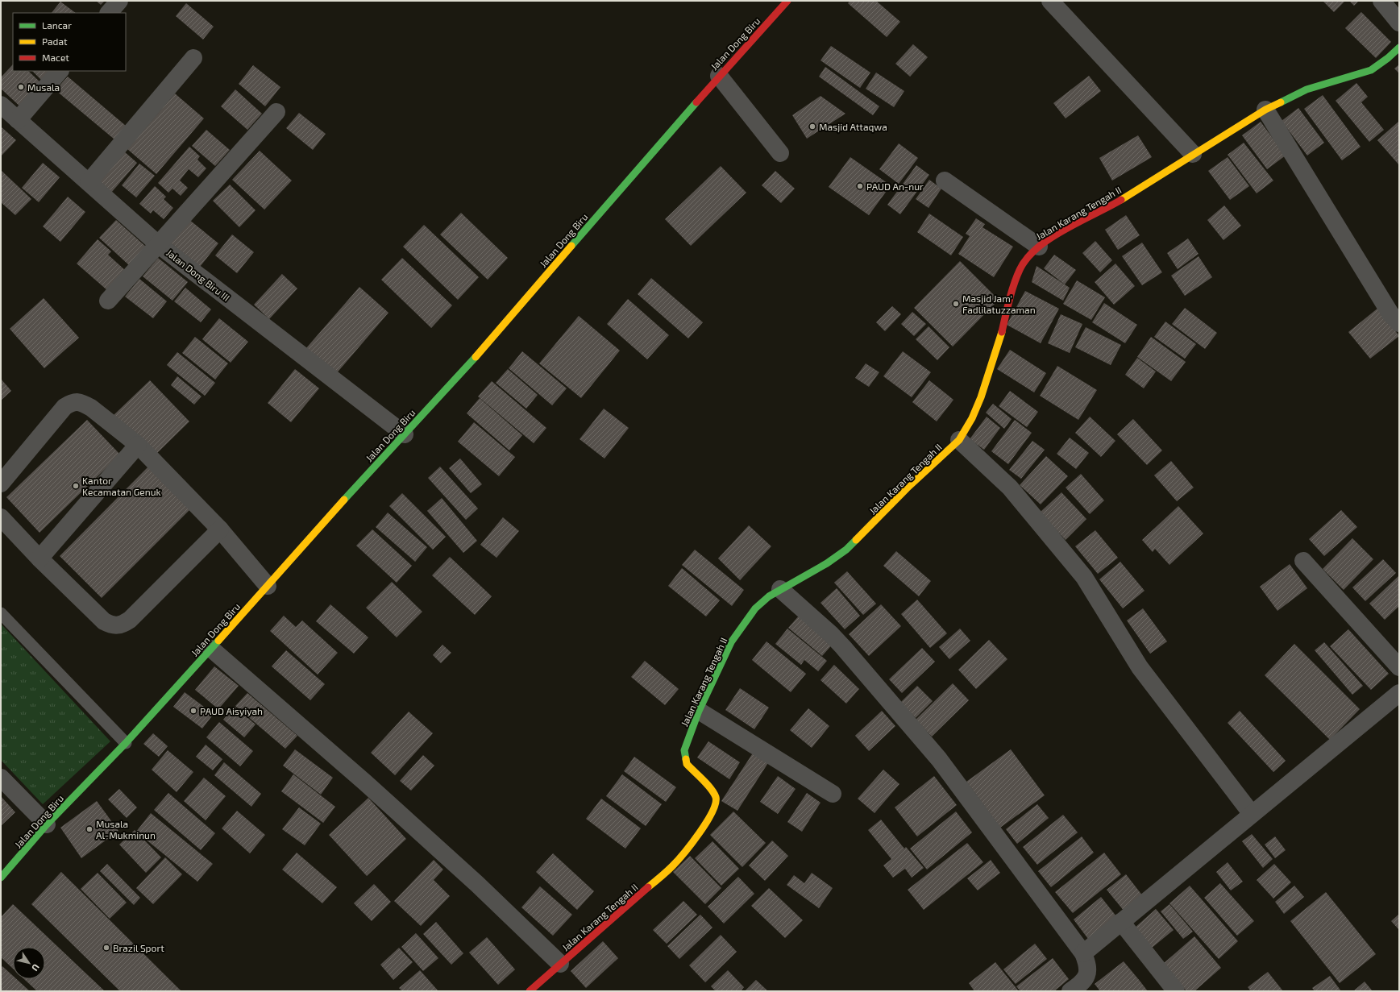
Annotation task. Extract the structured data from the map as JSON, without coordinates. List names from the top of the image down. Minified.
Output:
{"streets":{"street":["Jalan Dong Biru","Jalan Karang Tengah II","Jalan Dong Biru III"]},"crossings":[["Jalan Dong Biru","Jalan Dong Biru III"]],"places":["Musala","Masjid Attaqwa","PAUD An-nur","Masjid Jam' Fadlilatuzzaman","Kantor Kecamatan Genuk","PAUD Aisyiyah","Musala Al-Mukminun","Brazil Sport"],"legend":["Lancar","Padat","Macet"],"north":"bottom right"}
